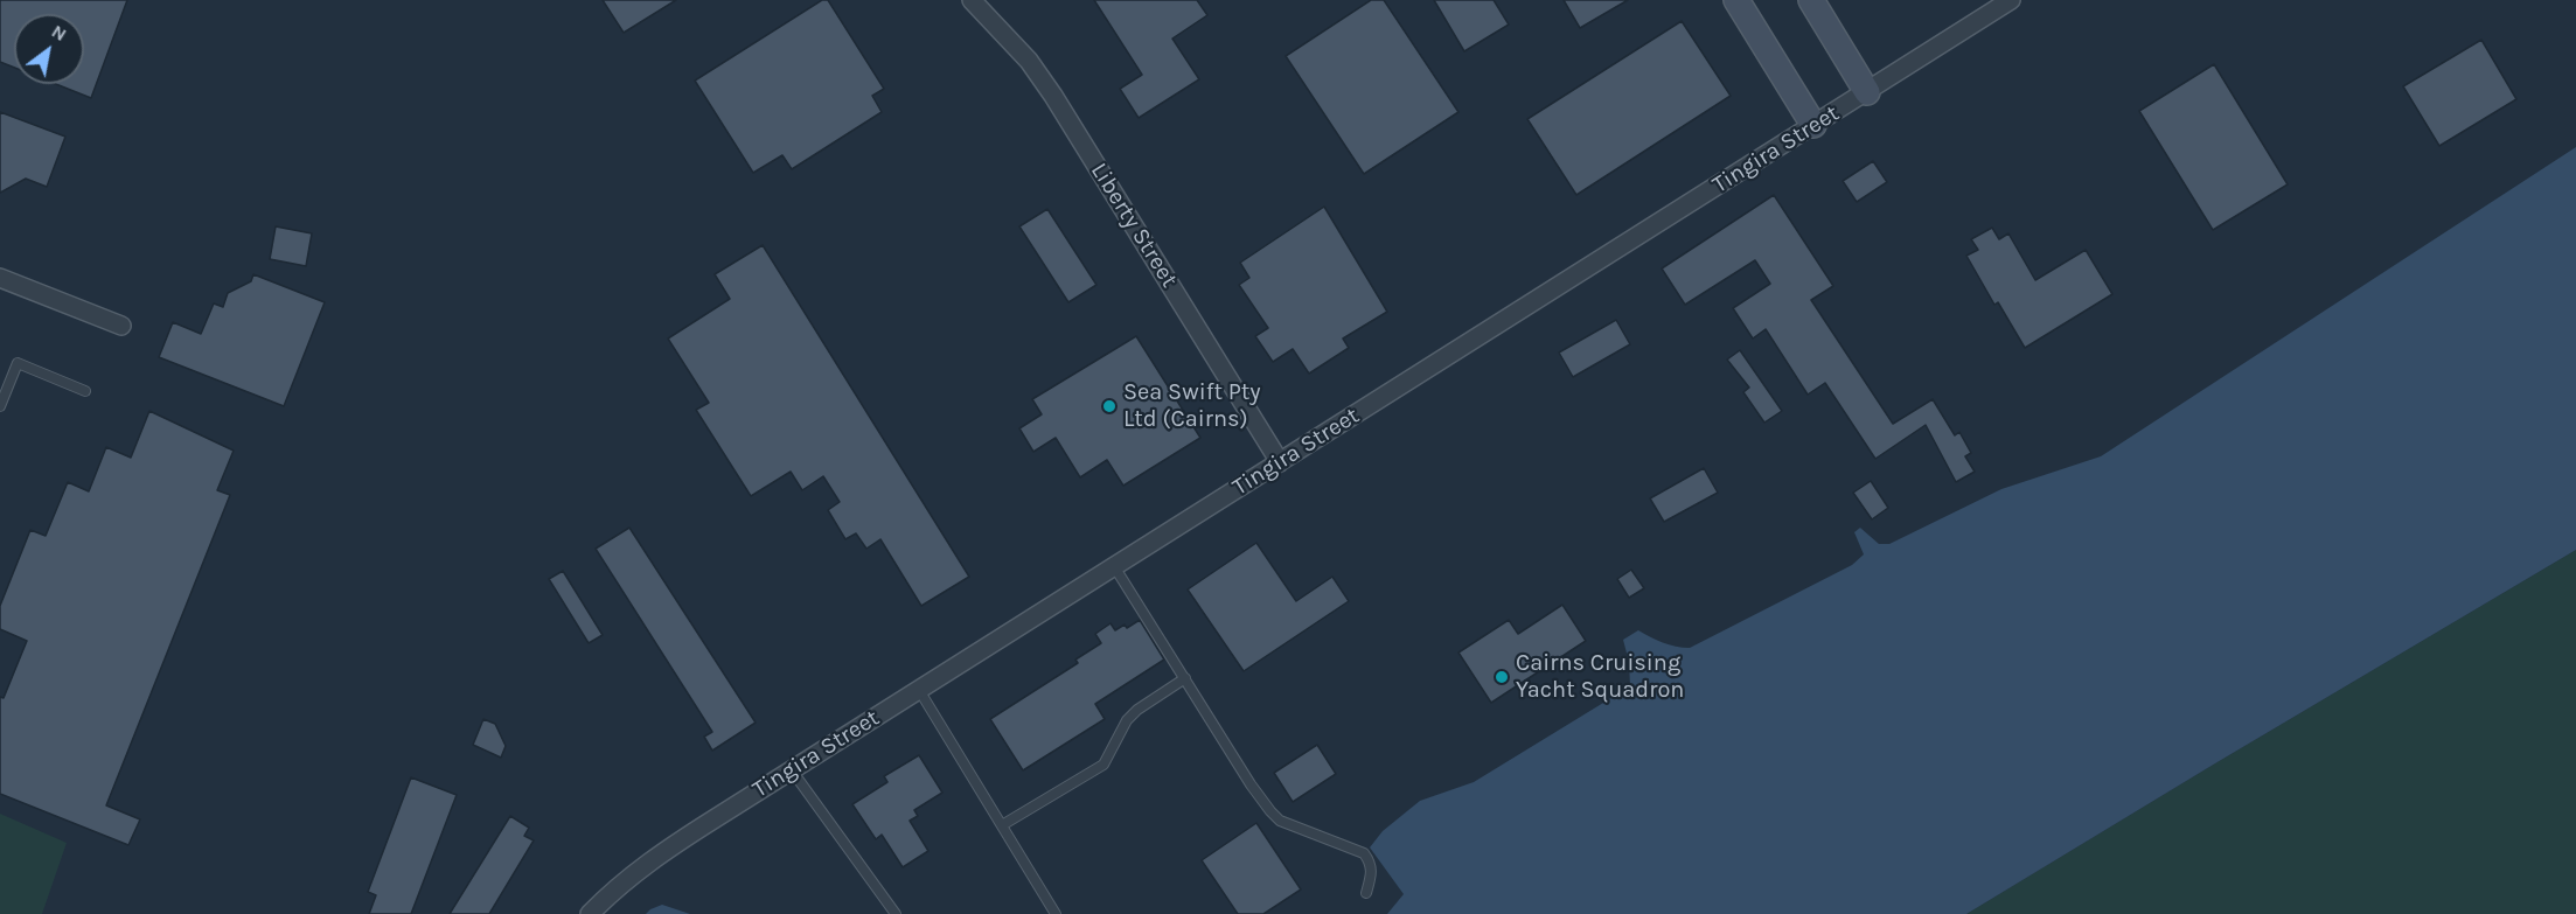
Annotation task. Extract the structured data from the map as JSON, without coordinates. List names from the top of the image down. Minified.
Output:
{"streets":{"street":["Tingira Street","Liberty Street"]},"crossings":[["Tingira Street","Liberty Street"]],"places":["Sea Swift Pty Ltd (Cairns)","Cairns Cruising Yacht Squadron"],"north":"top right"}
